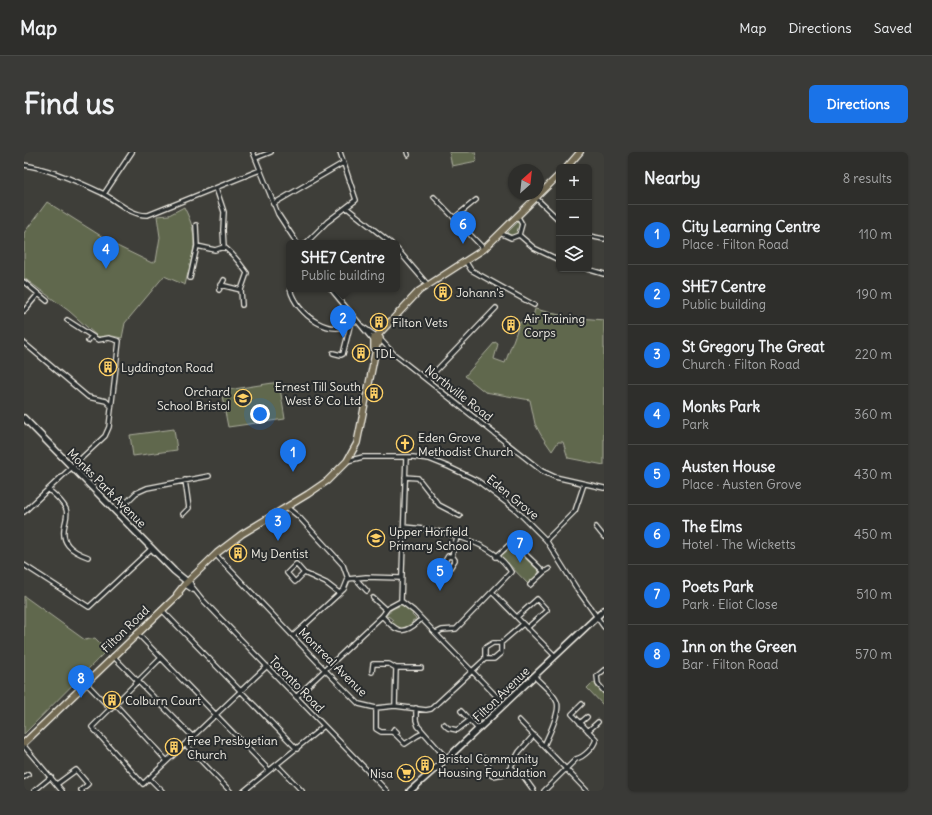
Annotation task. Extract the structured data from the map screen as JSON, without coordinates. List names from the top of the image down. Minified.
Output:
{"streets":{"main road":["Filton Road"],"street":["Northville Road","Monks Park Avenue","Eden Grove","Montreal Avenue","Toronto Road","Filton Avenue"]},"crossings":[["Northville Road","Filton Road"],["Monks Park Avenue","Filton Road"],["Monks Park Avenue","Toronto Road"],["Eden Grove","Filton Road"],["Eden Grove","Filton Avenue"],["Filton Road","Montreal Avenue"],["Filton Road","Toronto Road"]],"places":{"building":["Johann's","Filton Vets","Air Training Corps","TDL","Lyddington Road","Ernest Till South West & Co Ltd","My Dentist","Colburn Court","Free Presbyetian Church","Bristol Community Housing Foundation"],"school or university":["Orchard School Bristol","Upper Horfield Primary School"],"church":["Eden Grove Methodist Church"],"supermarket":["Nisa"]},"north":"top right","page":{"header":"Map","nav":["Map","Directions","Saved"],"buttons":"Directions","title":"Find us","heading":["Nearby","8 results"],"map_buttons":["+","−"],"list":[{"mark":"1","name":"City Learning Centre","note":"Place · Filton Road","value":"110 m"},{"mark":"2","name":"SHE7 Centre","note":"Public building","value":"190 m"},{"mark":"3","name":"St Gregory The Great","note":"Church · Filton Road","value":"220 m"},{"mark":"4","name":"Monks Park","note":"Park","value":"360 m"},{"mark":"5","name":"Austen House","note":"Place · Austen Grove","value":"430 m"},{"mark":"6","name":"The Elms","note":"Hotel · The Wicketts","value":"450 m"},{"mark":"7","name":"Poets Park","note":"Park · Eliot Close","value":"510 m"},{"mark":"8","name":"Inn on the Green","note":"Bar · Filton Road","value":"570 m"}],"pins":["6","4","2","1","3","7","5","8"],"popup":["SHE7 Centre","Public building"]}}
